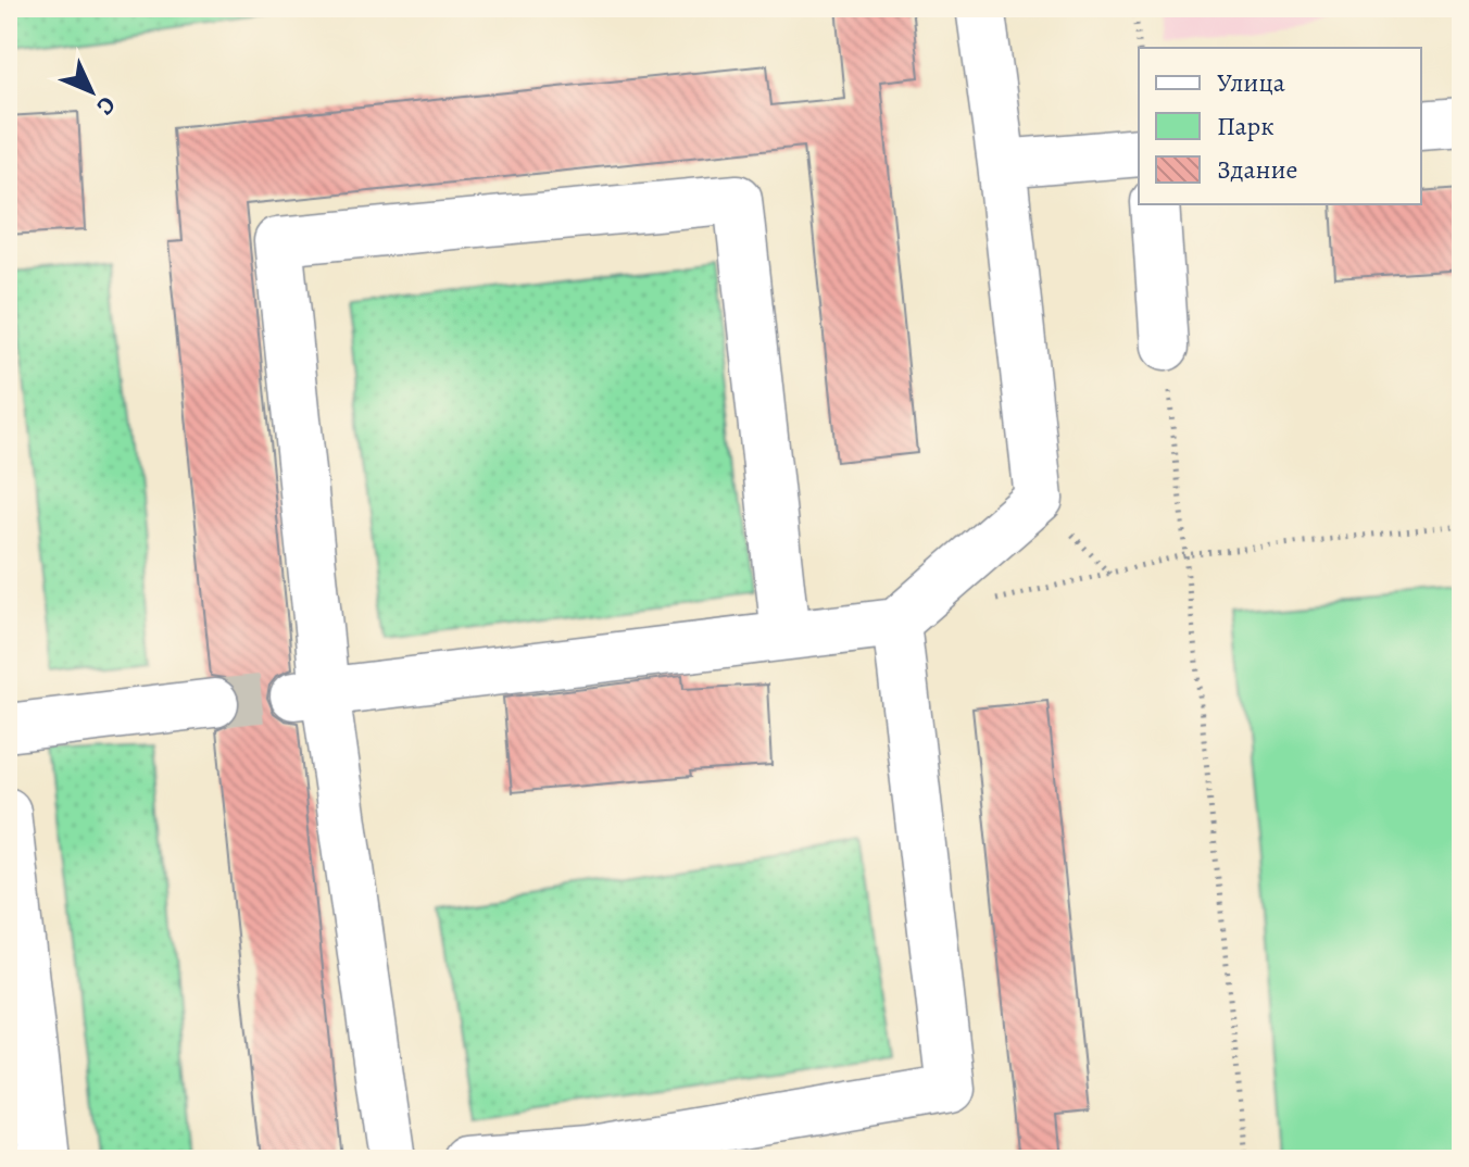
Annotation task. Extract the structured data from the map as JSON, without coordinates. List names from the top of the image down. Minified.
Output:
{"legend":["Улица","Парк","Здание"],"north":"bottom right"}
